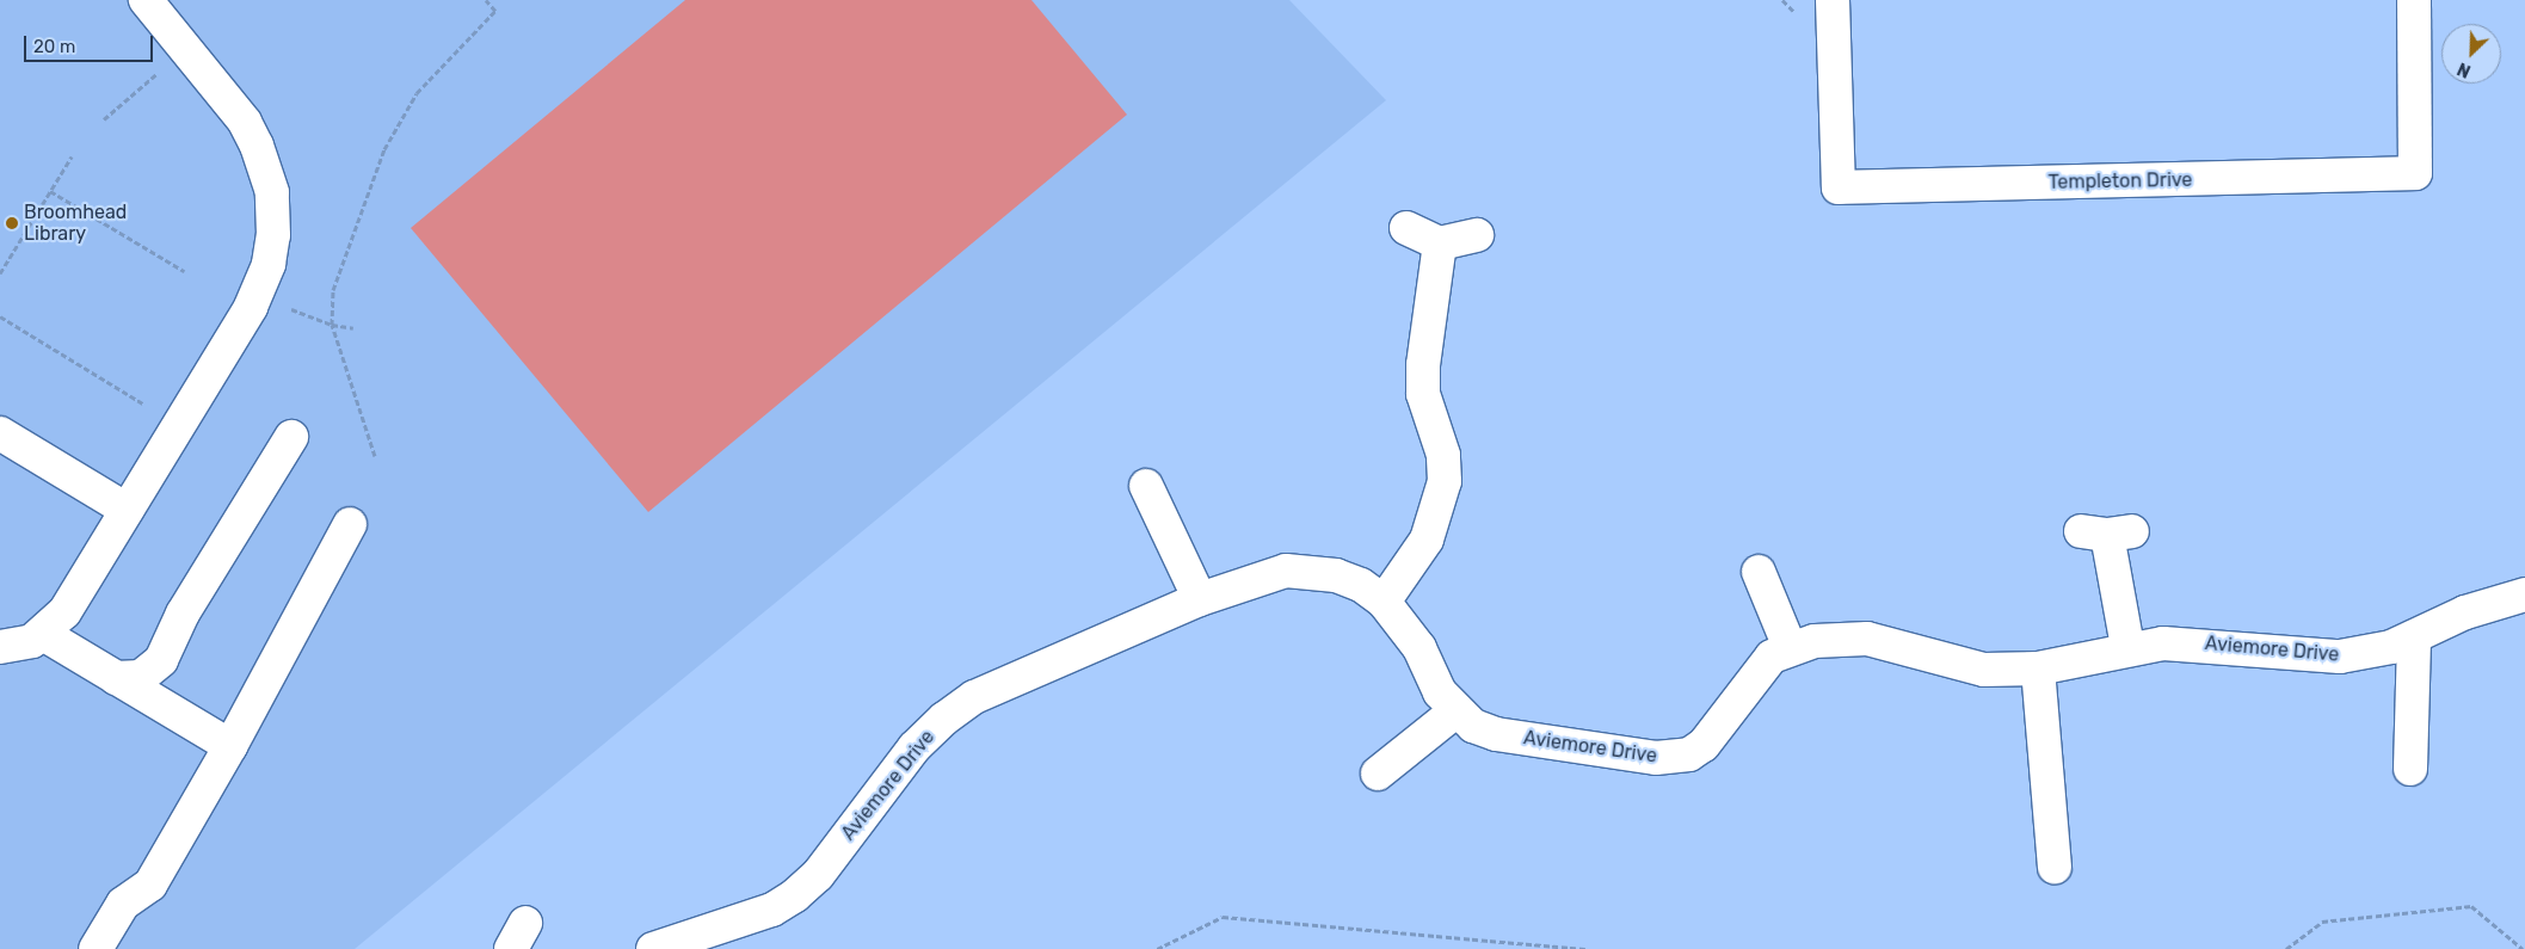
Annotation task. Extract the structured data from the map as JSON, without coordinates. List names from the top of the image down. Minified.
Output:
{"streets":{"street":["Templeton Drive","Aviemore Drive"]},"places":["Broomhead Library"],"scale_bar":"20 m","north":"bottom left"}
